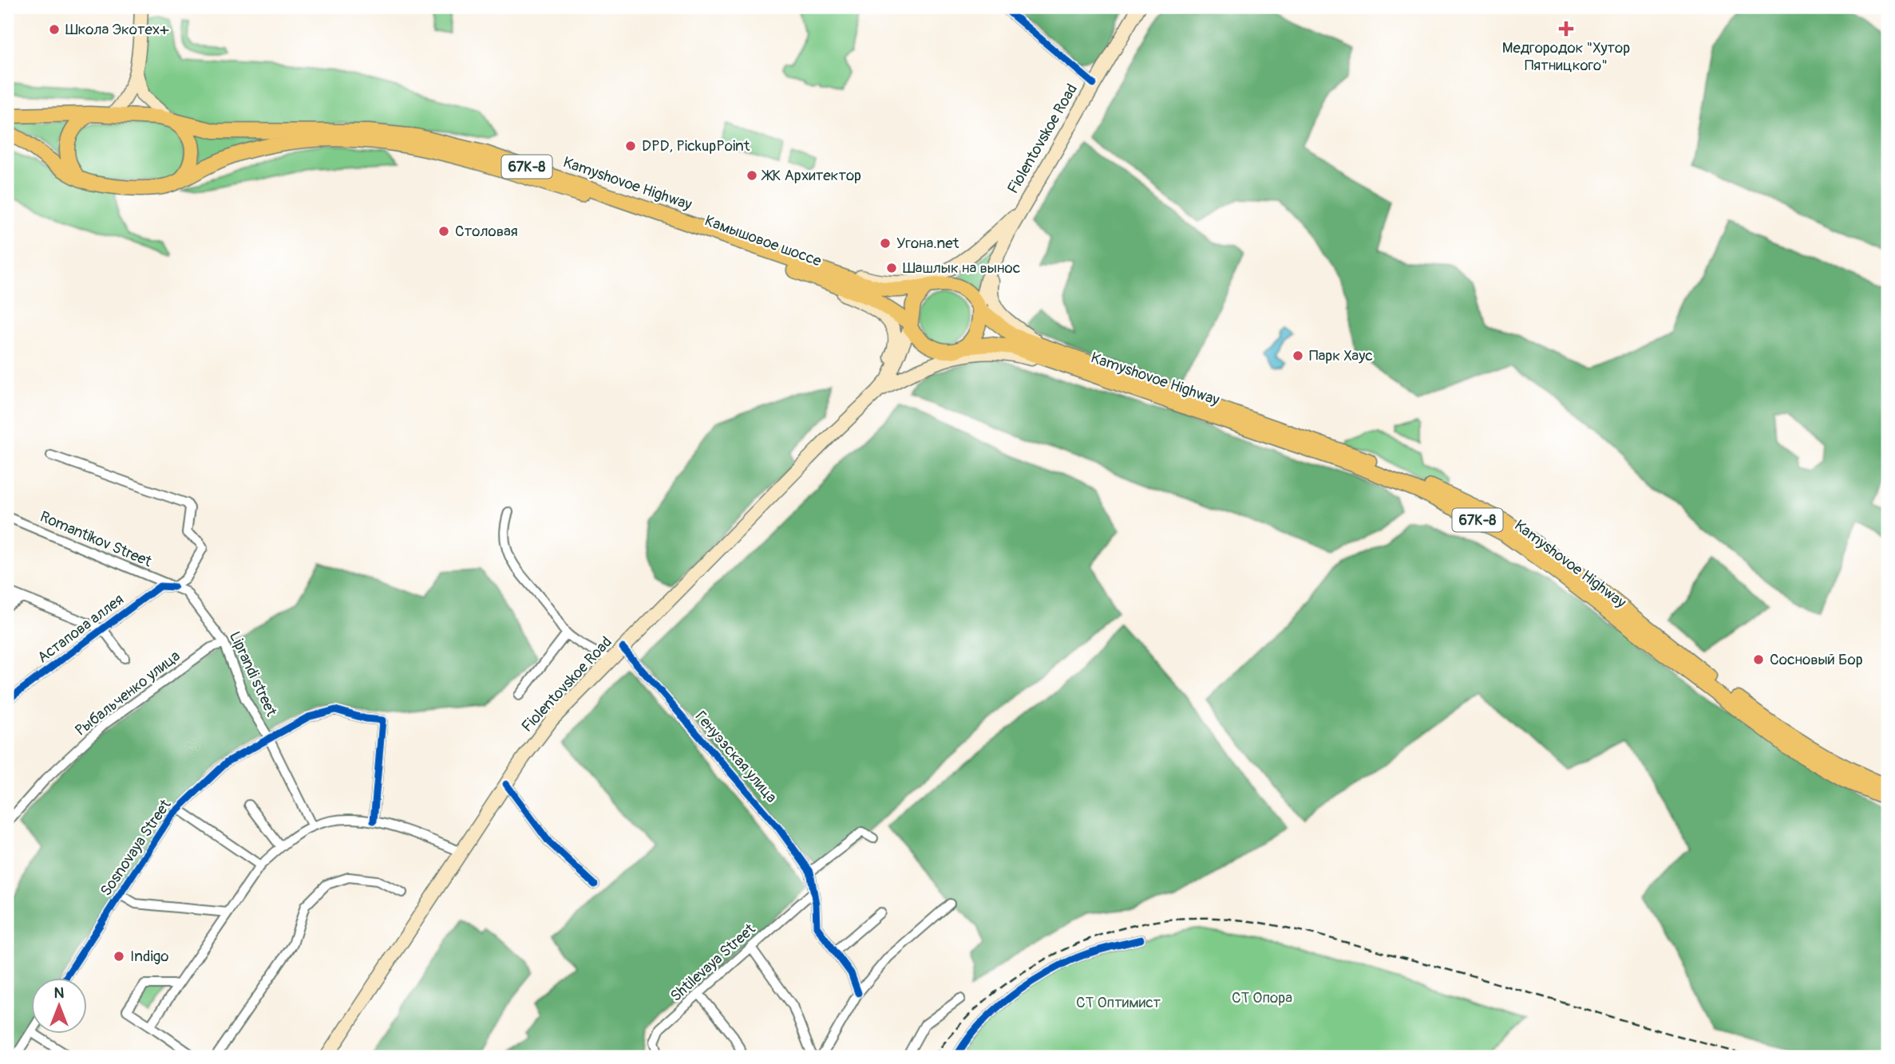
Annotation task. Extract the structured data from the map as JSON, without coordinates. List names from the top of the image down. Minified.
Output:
{"streets":{"main road":["Fiolentovskoe Road","67К-8","Kamyshovoe Highway","Камышовое шоссе"],"street":["Romantikov Street","Астапова аллея","Liprandi street","Рыбальченко улица","Генуэзская улица","Sosnovaya Street","Shtilevaya Street"]},"crossings":[["Fiolentovskoe Road","67К-8"],["Fiolentovskoe Road","Kamyshovoe Highway"],["Fiolentovskoe Road","Камышовое шоссе"],["Fiolentovskoe Road","Генуэзская улица"],["67К-8","Kamyshovoe Highway"],["67К-8","Камышовое шоссе"],["Kamyshovoe Highway","Камышовое шоссе"],["Romantikov Street","Астапова аллея"],["Romantikov Street","Liprandi street"],["Астапова аллея","Liprandi street"],["Liprandi street","Рыбальченко улица"],["Liprandi street","Sosnovaya Street"],["Генуэзская улица","Shtilevaya Street"]],"parks":["СТ Опора","СТ Оптимист"],"places":{"health":["Медгородок \"Хутор Пятницкого\""],"other":["Школа Экотех+","DPD, PickupPoint","ЖК Архитектор","Столовая","Угона.net","Шашлык на вынос","Парк Хаус","Сосновый Бор","Indigo"]},"north":"top"}
